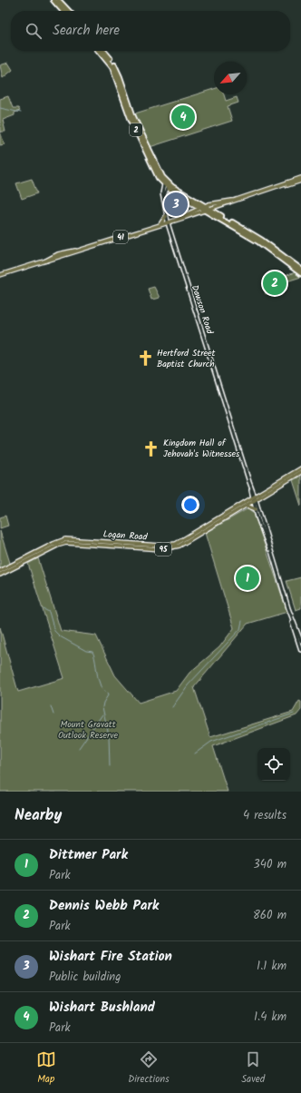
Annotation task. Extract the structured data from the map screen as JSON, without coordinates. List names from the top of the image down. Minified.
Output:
{"streets":{"highway":["2"],"main road":["41","Dawson Road","Logan Road","95"]},"crossings":[["2","41"],["2","Dawson Road"],["41","Dawson Road"],["Dawson Road","Logan Road"]],"parks":["Mount Gravatt Outlook Reserve"],"places":{"church":["Hertford Street Baptist Church","Kingdom Hall of Jehovah's Witnesses"]},"north":"bottom left","page":{"search":"Search here","pins":["4","3","2","1"],"heading":["Nearby","4 results"],"list":[{"mark":"1","name":"Dittmer Park","note":"Park","value":"340 m"},{"mark":"2","name":"Dennis Webb Park","note":"Park","value":"860 m"},{"mark":"3","name":"Wishart Fire Station","note":"Public building","value":"1.1 km"},{"mark":"4","name":"Wishart Bushland","note":"Park","value":"1.4 km"}],"nav":["Map","Directions","Saved"]}}
